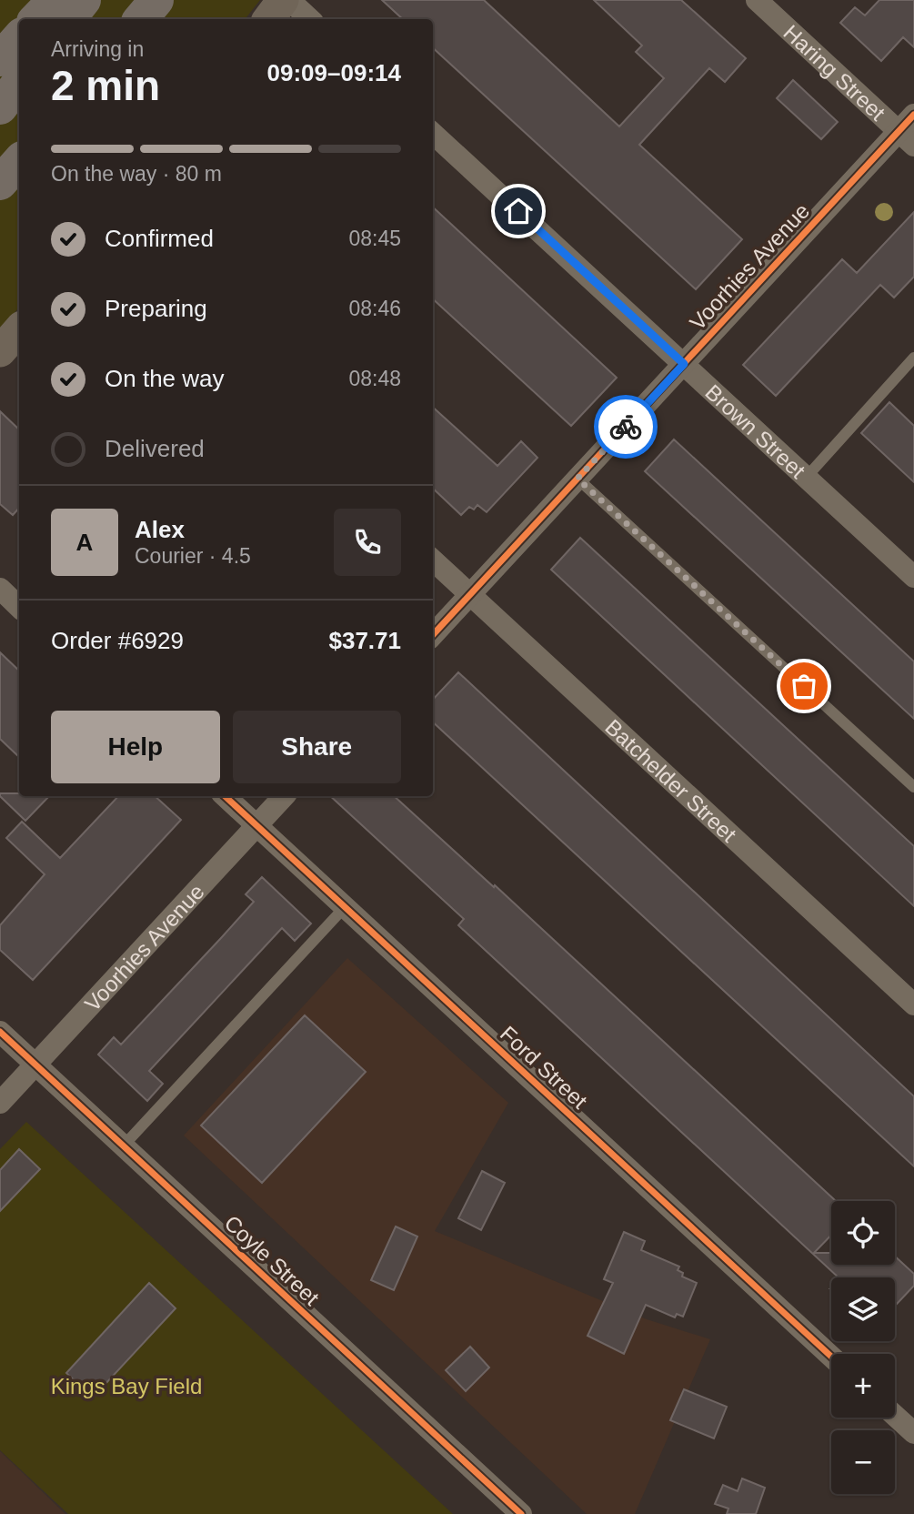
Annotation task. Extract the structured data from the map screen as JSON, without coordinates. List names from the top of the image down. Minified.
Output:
{"streets":{"street":["Haring Street","Voorhies Avenue","Brown Street","Batchelder Street","Ford Street","Coyle Street"]},"crossings":[["Haring Street","Voorhies Avenue"],["Voorhies Avenue","Brown Street"],["Voorhies Avenue","Batchelder Street"],["Voorhies Avenue","Ford Street"],["Voorhies Avenue","Coyle Street"]],"parks":["Kings Bay Field"],"page":{"heading":["2 min","Arriving in","09:09–09:14"],"panel":["Alex","Courier · 4.5","Order #6929","$37.71"],"bar":"On the way · 80 m","list":[["Confirmed","08:45"],["Preparing","08:46"],["On the way","08:48"],"Delivered"],"round":"A","buttons":["Help","Share"],"map_buttons":["+","−"]}}
